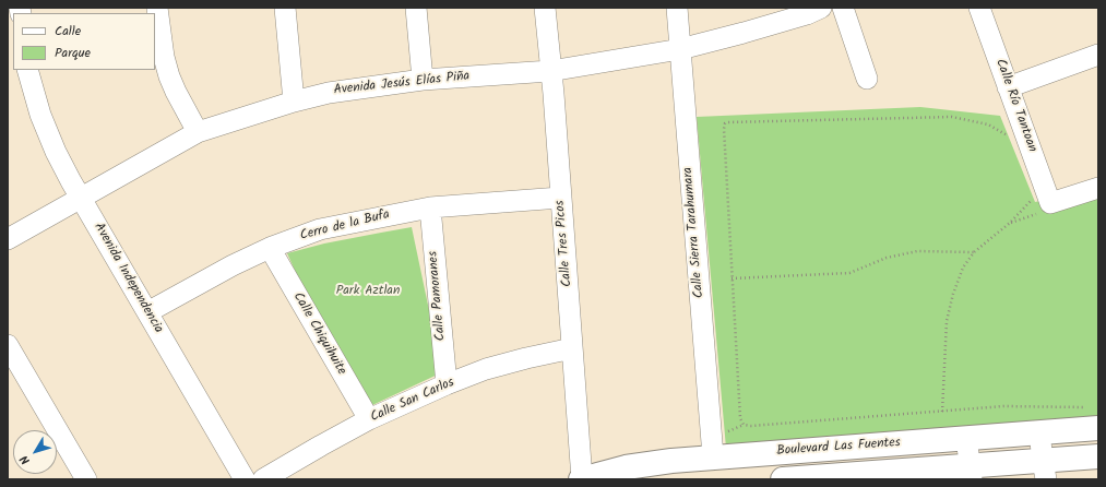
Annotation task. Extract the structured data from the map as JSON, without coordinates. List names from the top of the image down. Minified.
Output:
{"streets":{"main road":["Boulevard Las Fuentes"],"street":["Avenida Jesús Elías Piña","Calle Río Tantoan","Cerro de la Bufa","Calle Sierra Tarahumara","Calle Tres Picos","Avenida Independencia","Calle Pamoranes","Calle Chiquihuite","Calle San Carlos"]},"crossings":[["Avenida Jesús Elías Piña","Calle Sierra Tarahumara"],["Avenida Jesús Elías Piña","Calle Tres Picos"],["Avenida Jesús Elías Piña","Avenida Independencia"],["Cerro de la Bufa","Calle Tres Picos"],["Cerro de la Bufa","Avenida Independencia"],["Cerro de la Bufa","Calle Pamoranes"],["Cerro de la Bufa","Calle Chiquihuite"],["Calle Sierra Tarahumara","Boulevard Las Fuentes"],["Calle Tres Picos","Calle San Carlos"],["Calle Tres Picos","Boulevard Las Fuentes"],["Calle Pamoranes","Calle San Carlos"],["Calle Chiquihuite","Calle San Carlos"]],"parks":["Park Aztlan"],"legend":["Calle","Parque"],"north":"bottom left"}
